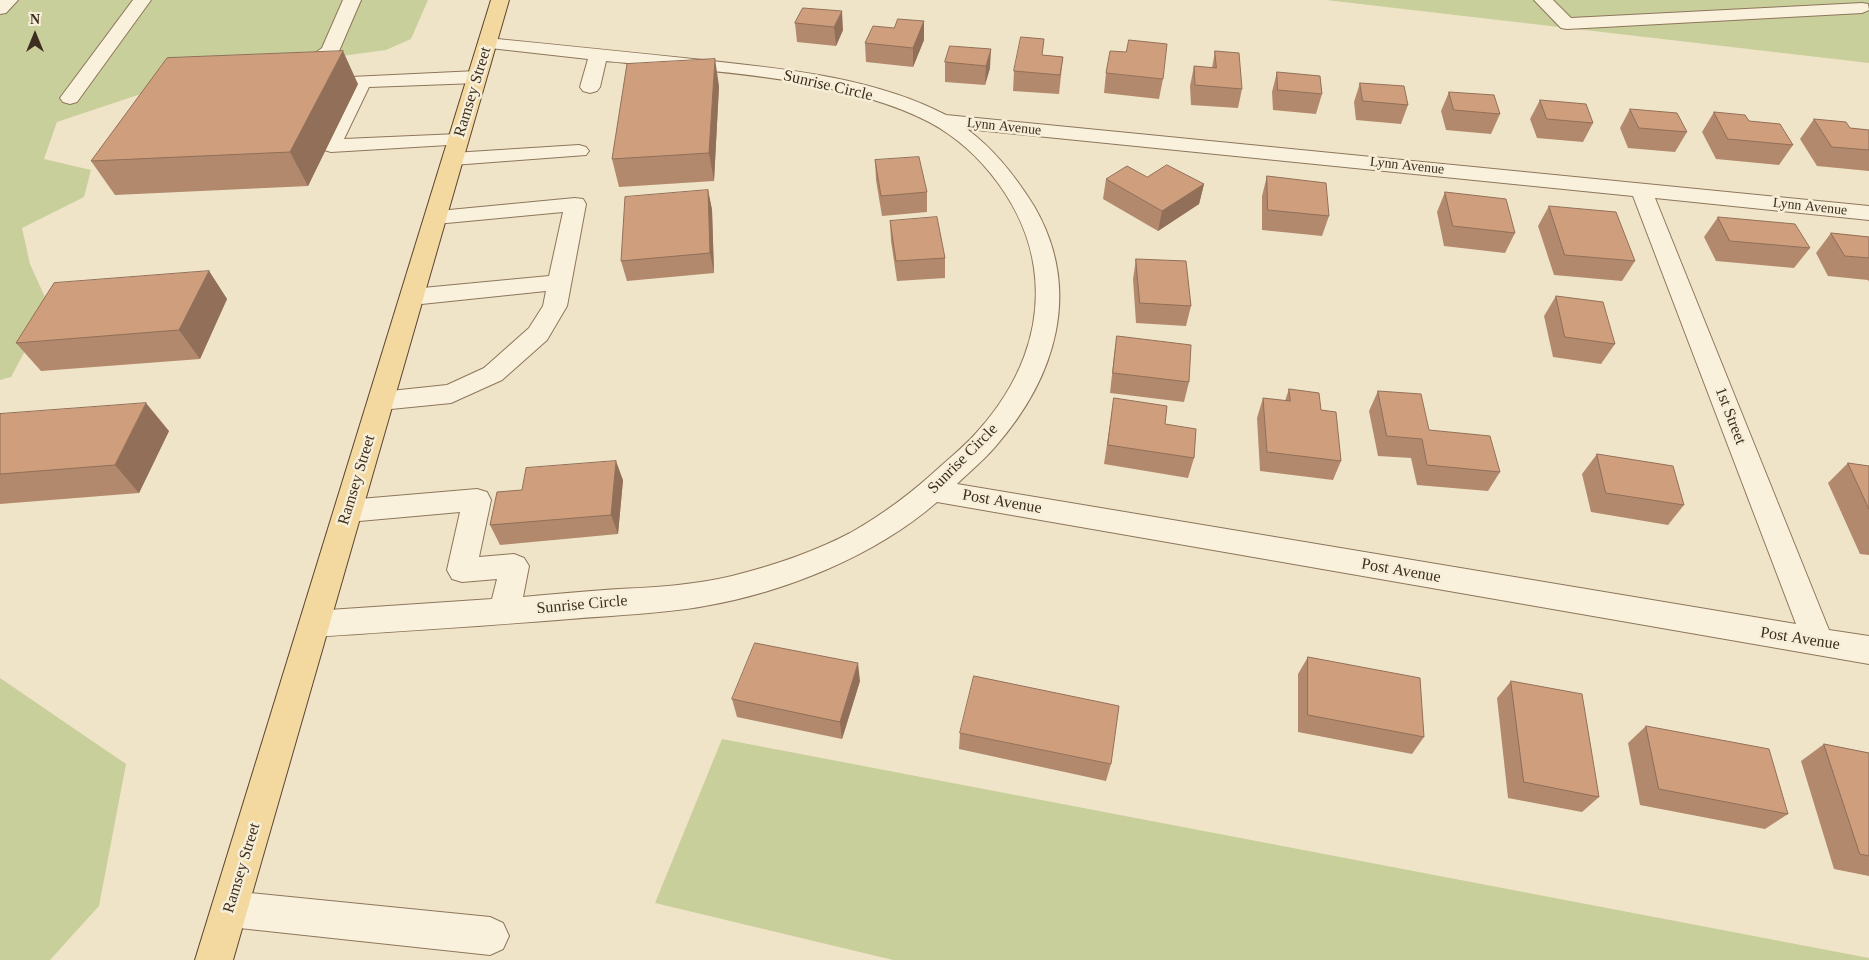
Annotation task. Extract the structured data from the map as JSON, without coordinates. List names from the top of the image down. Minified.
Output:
{"streets":{"main road":["Ramsey Street"],"street":["Sunrise Circle","Lynn Avenue","1st Street","Post Avenue"]},"crossings":[["Sunrise Circle","Ramsey Street"],["Sunrise Circle","Lynn Avenue"],["Sunrise Circle","Post Avenue"],["Lynn Avenue","1st Street"],["1st Street","Post Avenue"]],"north":"top"}
